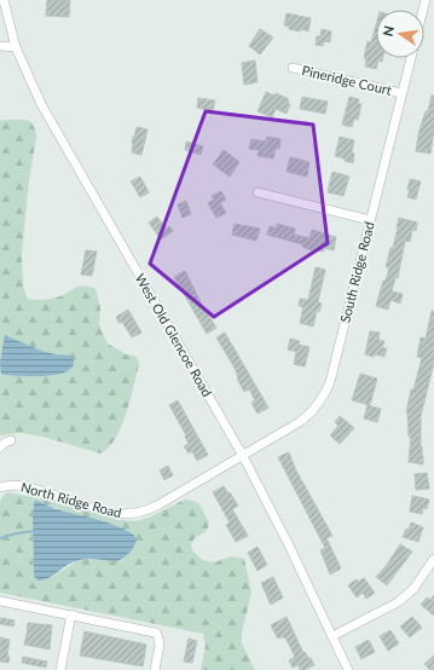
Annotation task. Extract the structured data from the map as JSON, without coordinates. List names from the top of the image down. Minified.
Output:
{"streets":{"street":["Pineridge Court","South Ridge Road","West Old Glencoe Road","North Ridge Road"]},"crossings":[["Pineridge Court","South Ridge Road"],["South Ridge Road","West Old Glencoe Road"],["South Ridge Road","North Ridge Road"],["West Old Glencoe Road","North Ridge Road"]],"north":"left"}
